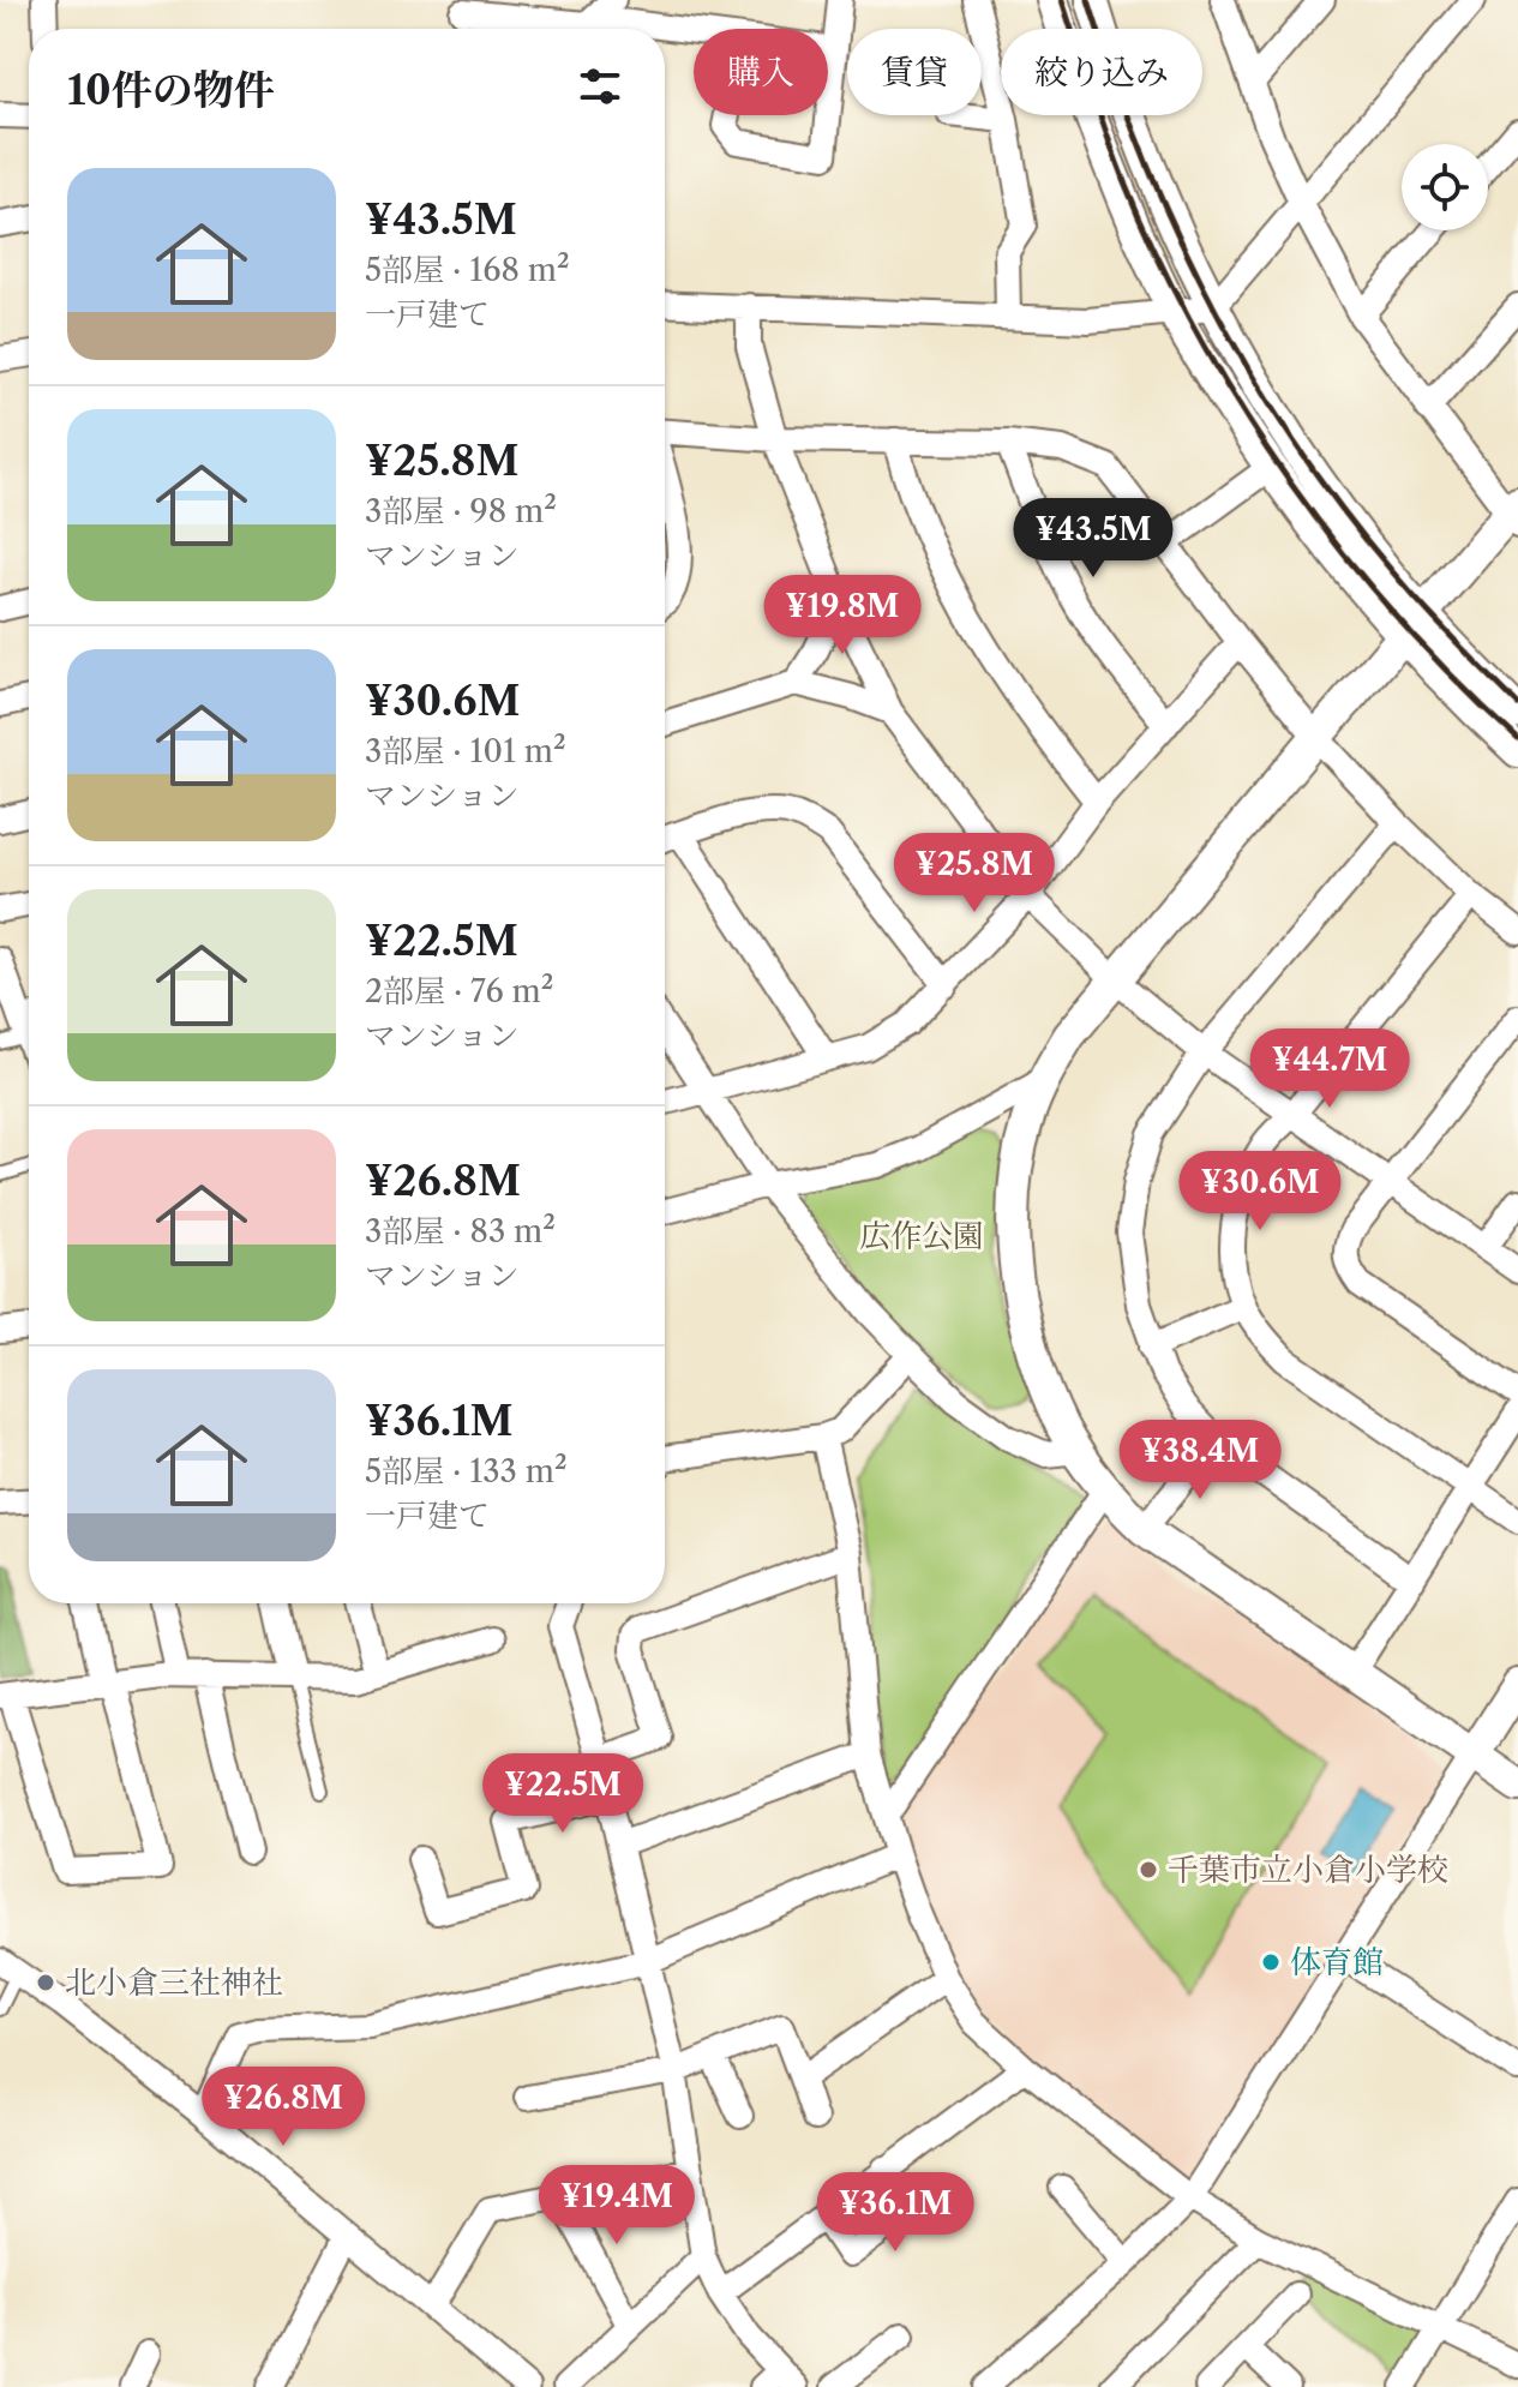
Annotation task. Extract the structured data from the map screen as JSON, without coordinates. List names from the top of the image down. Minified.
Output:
{"parks":["広作公園"],"places":["千葉市立小倉小学校","体育館","北小倉三社神社"],"page":{"chip":["購入","賃貸","絞り込み"],"heading":"10件の物件","list":[{"name":"¥43.5M","note":"5部屋 · 168 m² · 一戸建て"},{"name":"¥25.8M","note":"3部屋 · 98 m² · マンション"},{"name":"¥30.6M","note":"3部屋 · 101 m² · マンション"},{"name":"¥22.5M","note":"2部屋 · 76 m² · マンション"},{"name":"¥26.8M","note":"3部屋 · 83 m² · マンション"},{"name":"¥36.1M","note":"5部屋 · 133 m² · 一戸建て"}],"price":["¥43.5M","¥19.8M","¥25.8M","¥44.7M","¥30.6M","¥38.4M","¥22.5M","¥26.8M","¥19.4M","¥36.1M"]}}
